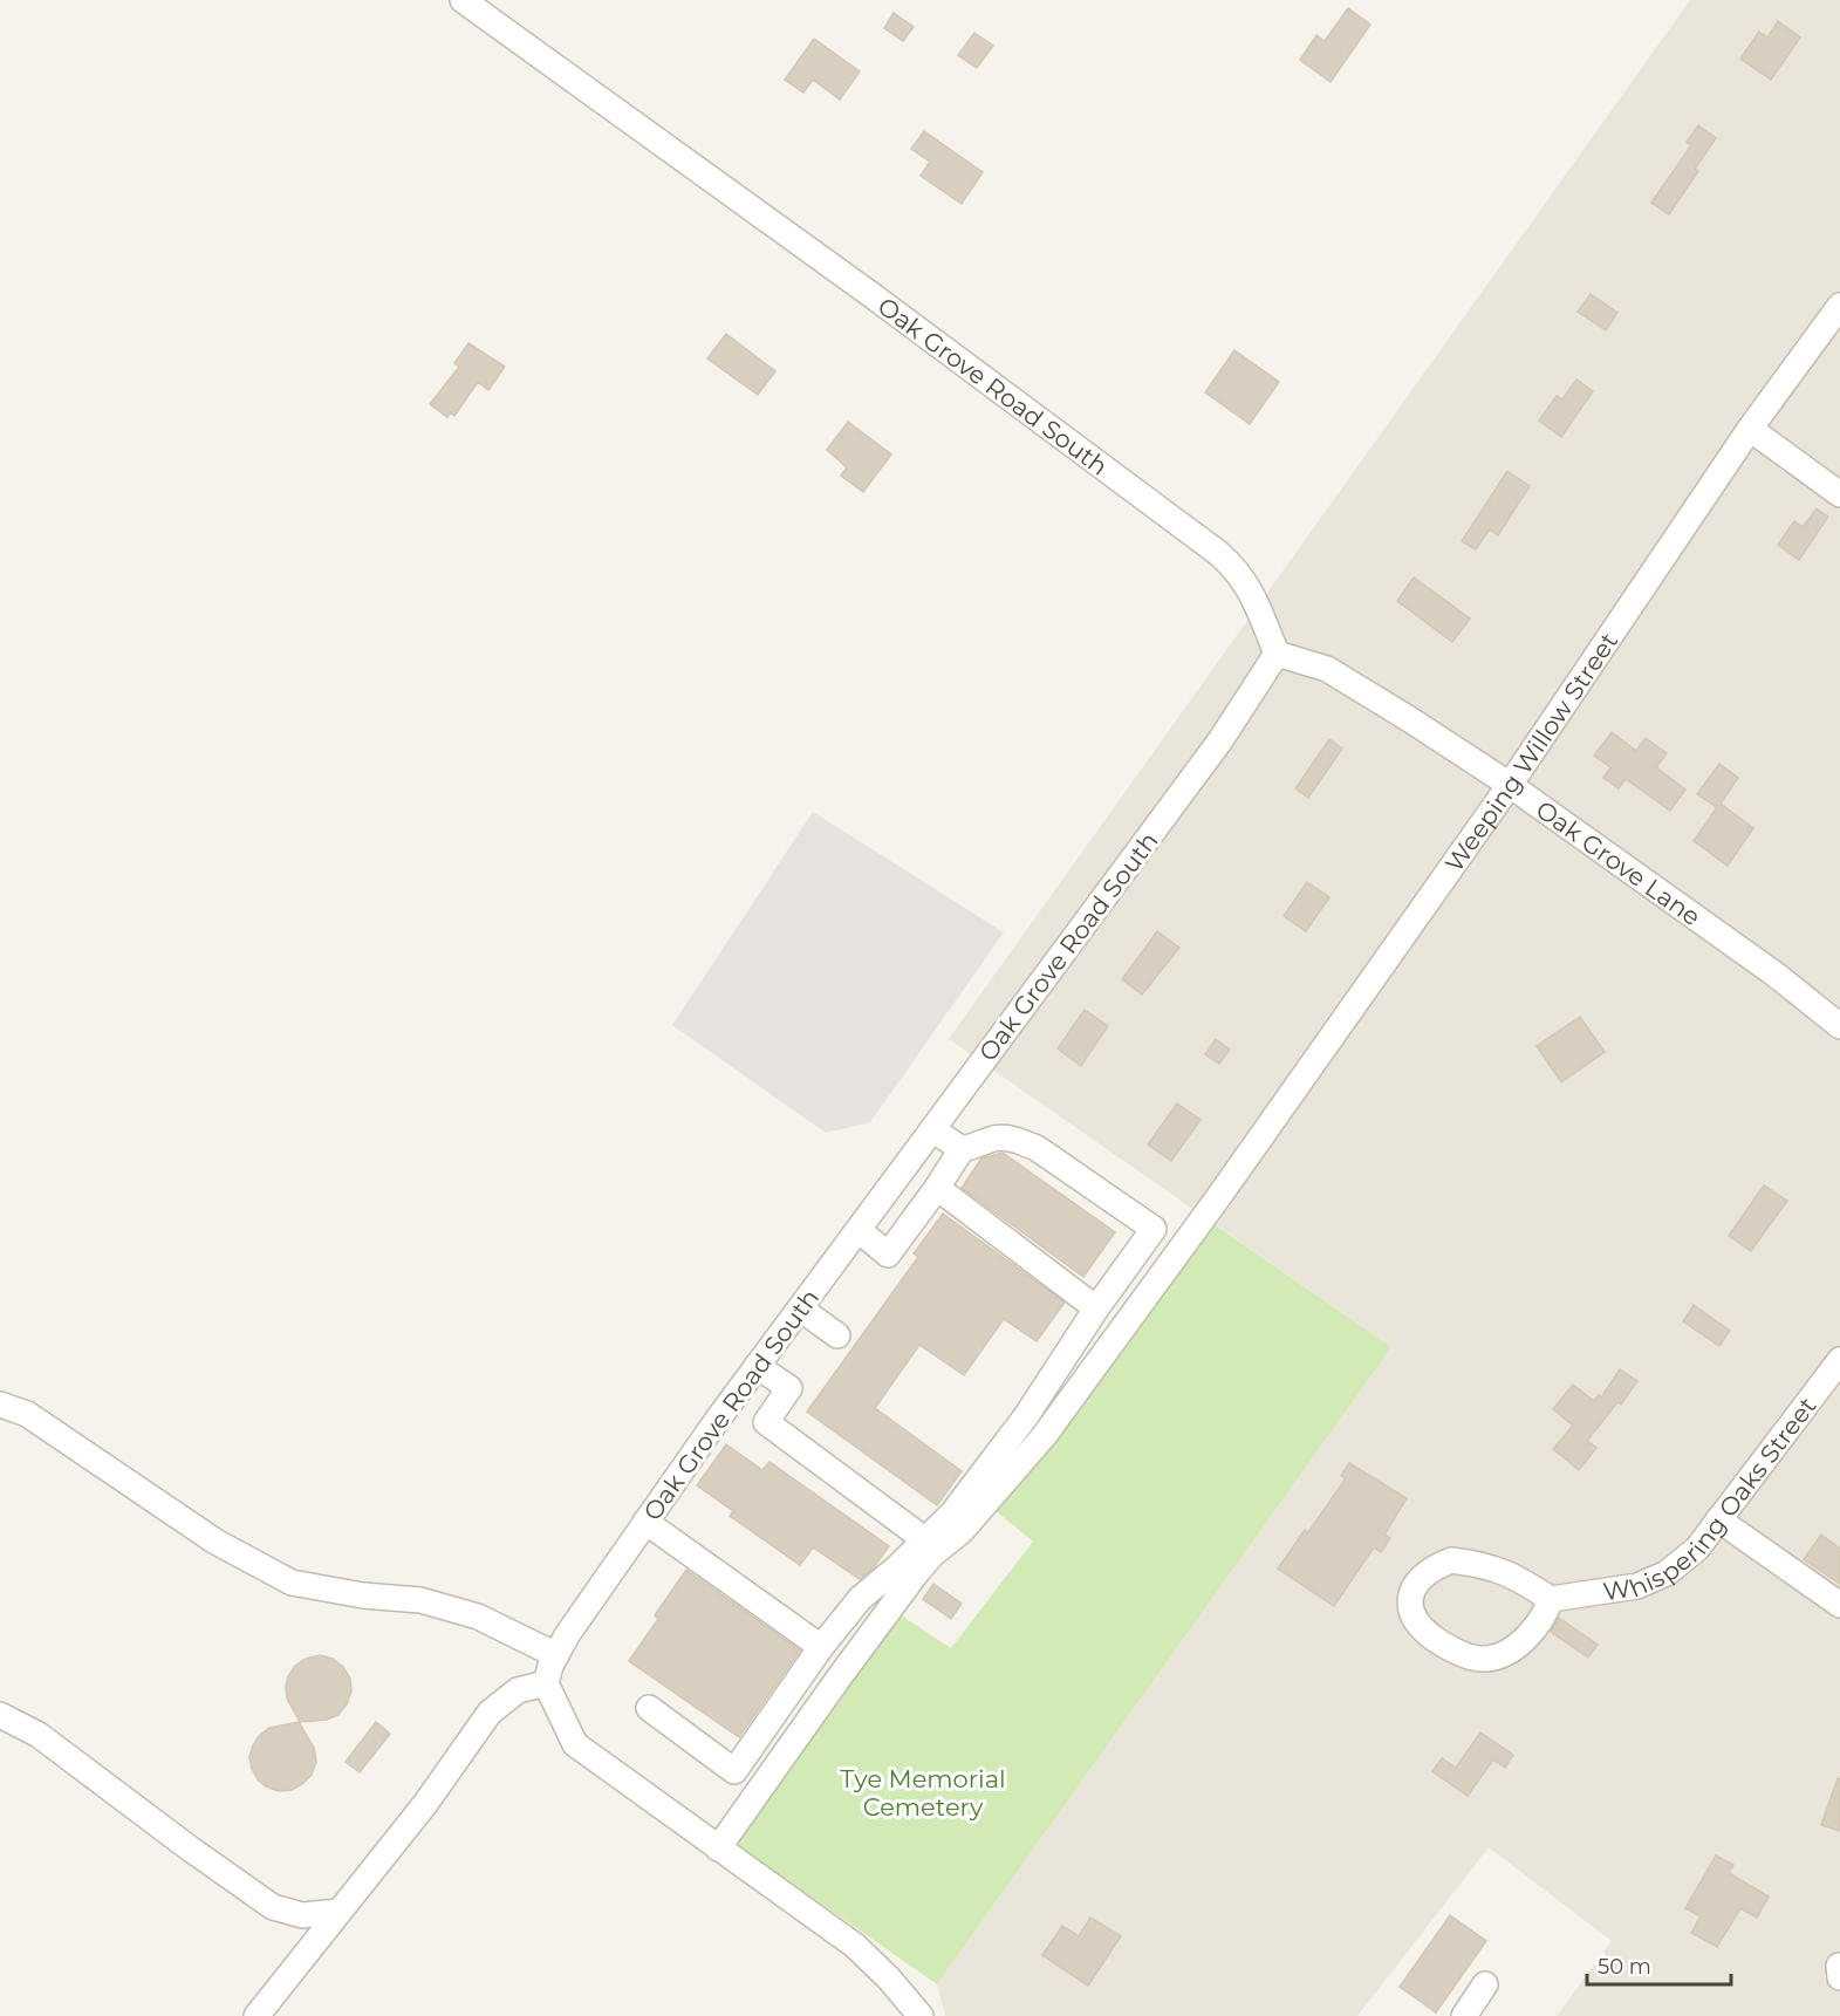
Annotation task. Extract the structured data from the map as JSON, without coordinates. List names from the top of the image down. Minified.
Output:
{"streets":{"street":["Oak Grove Road South","Weeping Willow Street","Oak Grove Lane","Whispering Oaks Street"]},"crossings":[["Oak Grove Road South","Oak Grove Lane"],["Weeping Willow Street","Oak Grove Lane"]],"parks":["Tye Memorial Cemetery"],"scale_bar":"50 m"}
